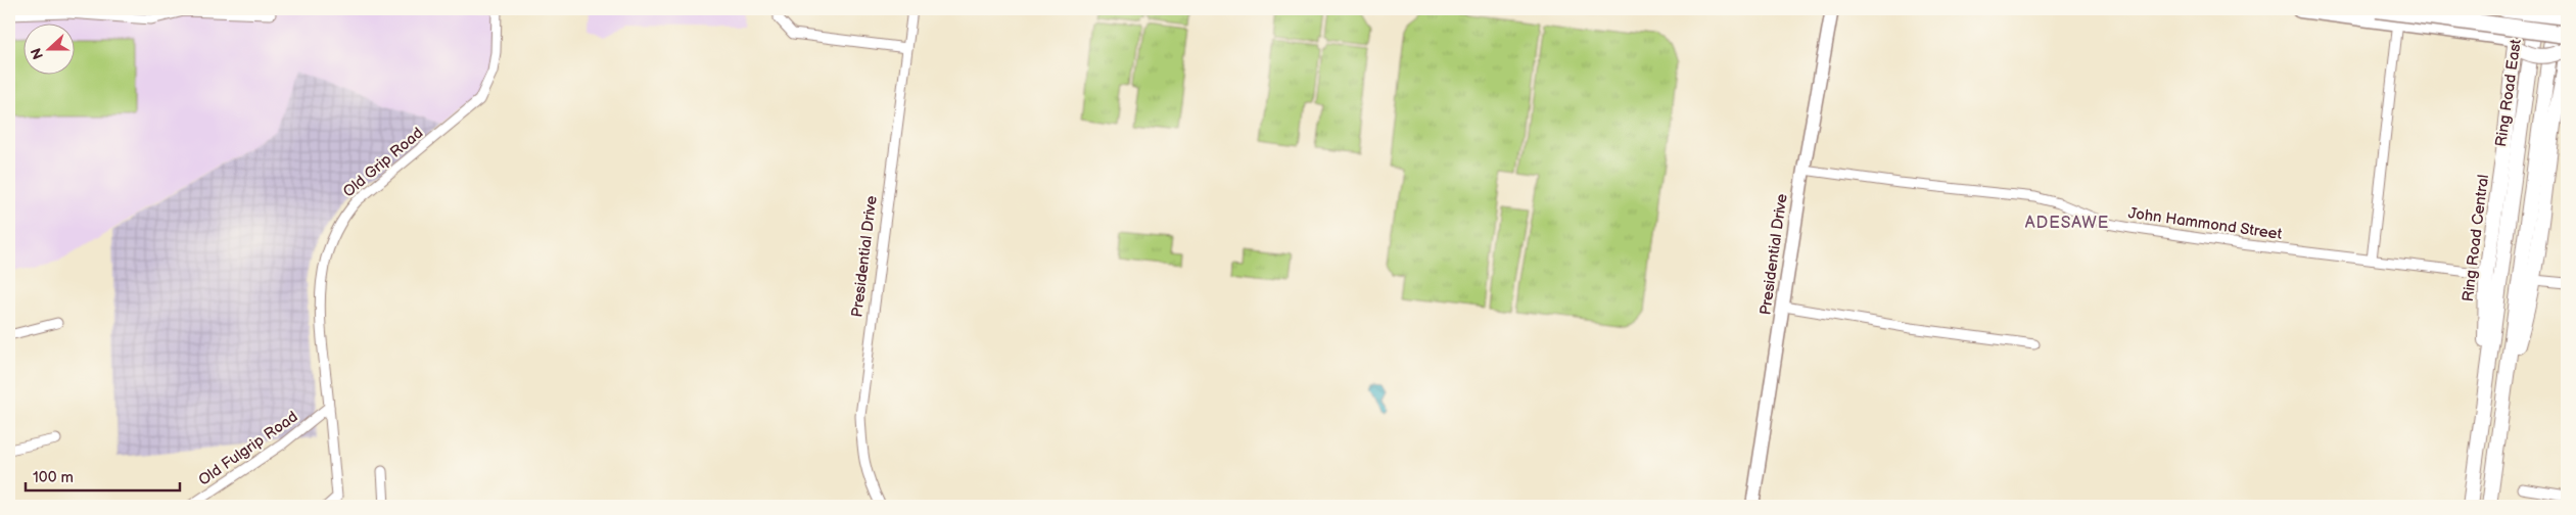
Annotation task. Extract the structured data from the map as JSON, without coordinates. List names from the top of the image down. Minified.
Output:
{"streets":{"main road":["Ring Road East","Ring Road Central"],"street":["Old Grip Road","John Hammond Street","Presidential Drive","Old Fulgrip Road"]},"crossings":[["Ring Road East","Ring Road Central"],["Old Grip Road","Old Fulgrip Road"],["John Hammond Street","Ring Road Central"],["John Hammond Street","Presidential Drive"]],"districts":["ADESAWE"],"scale_bar":"100 m","north":"left"}
